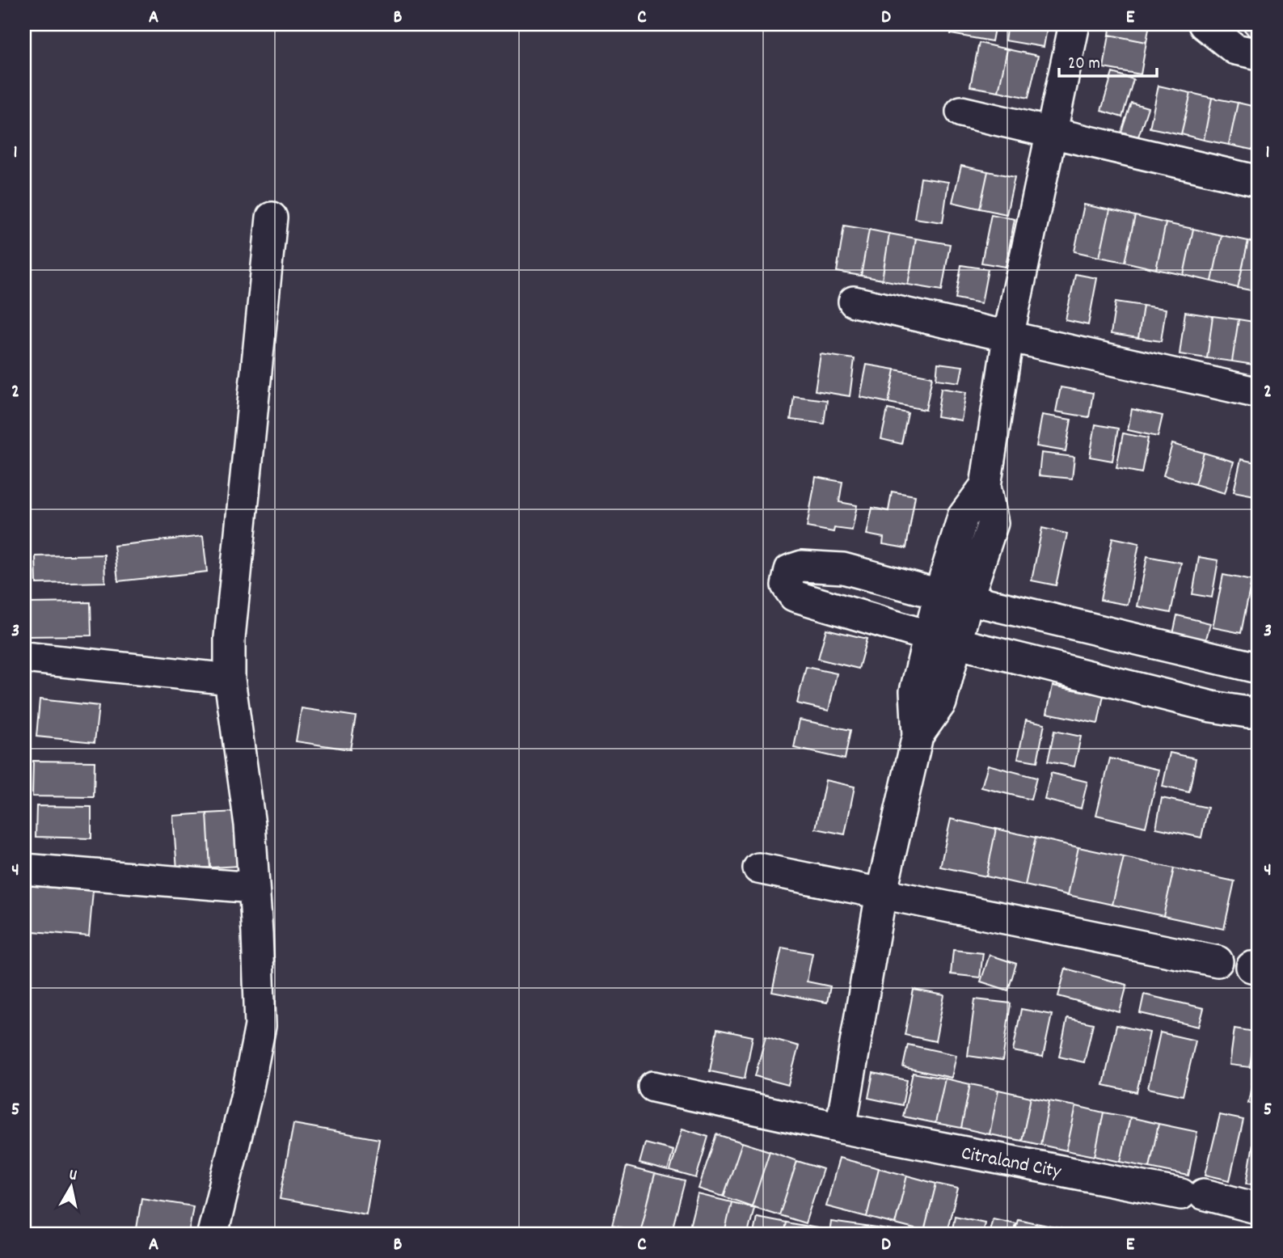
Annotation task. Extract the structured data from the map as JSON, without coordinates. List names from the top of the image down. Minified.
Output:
{"streets":{"street":["Citraland City"]},"scale_bar":"20 m","north":"top","grid":{"columns":["A","B","C","D","E"],"rows":["1","2","3","4","5"]}}
